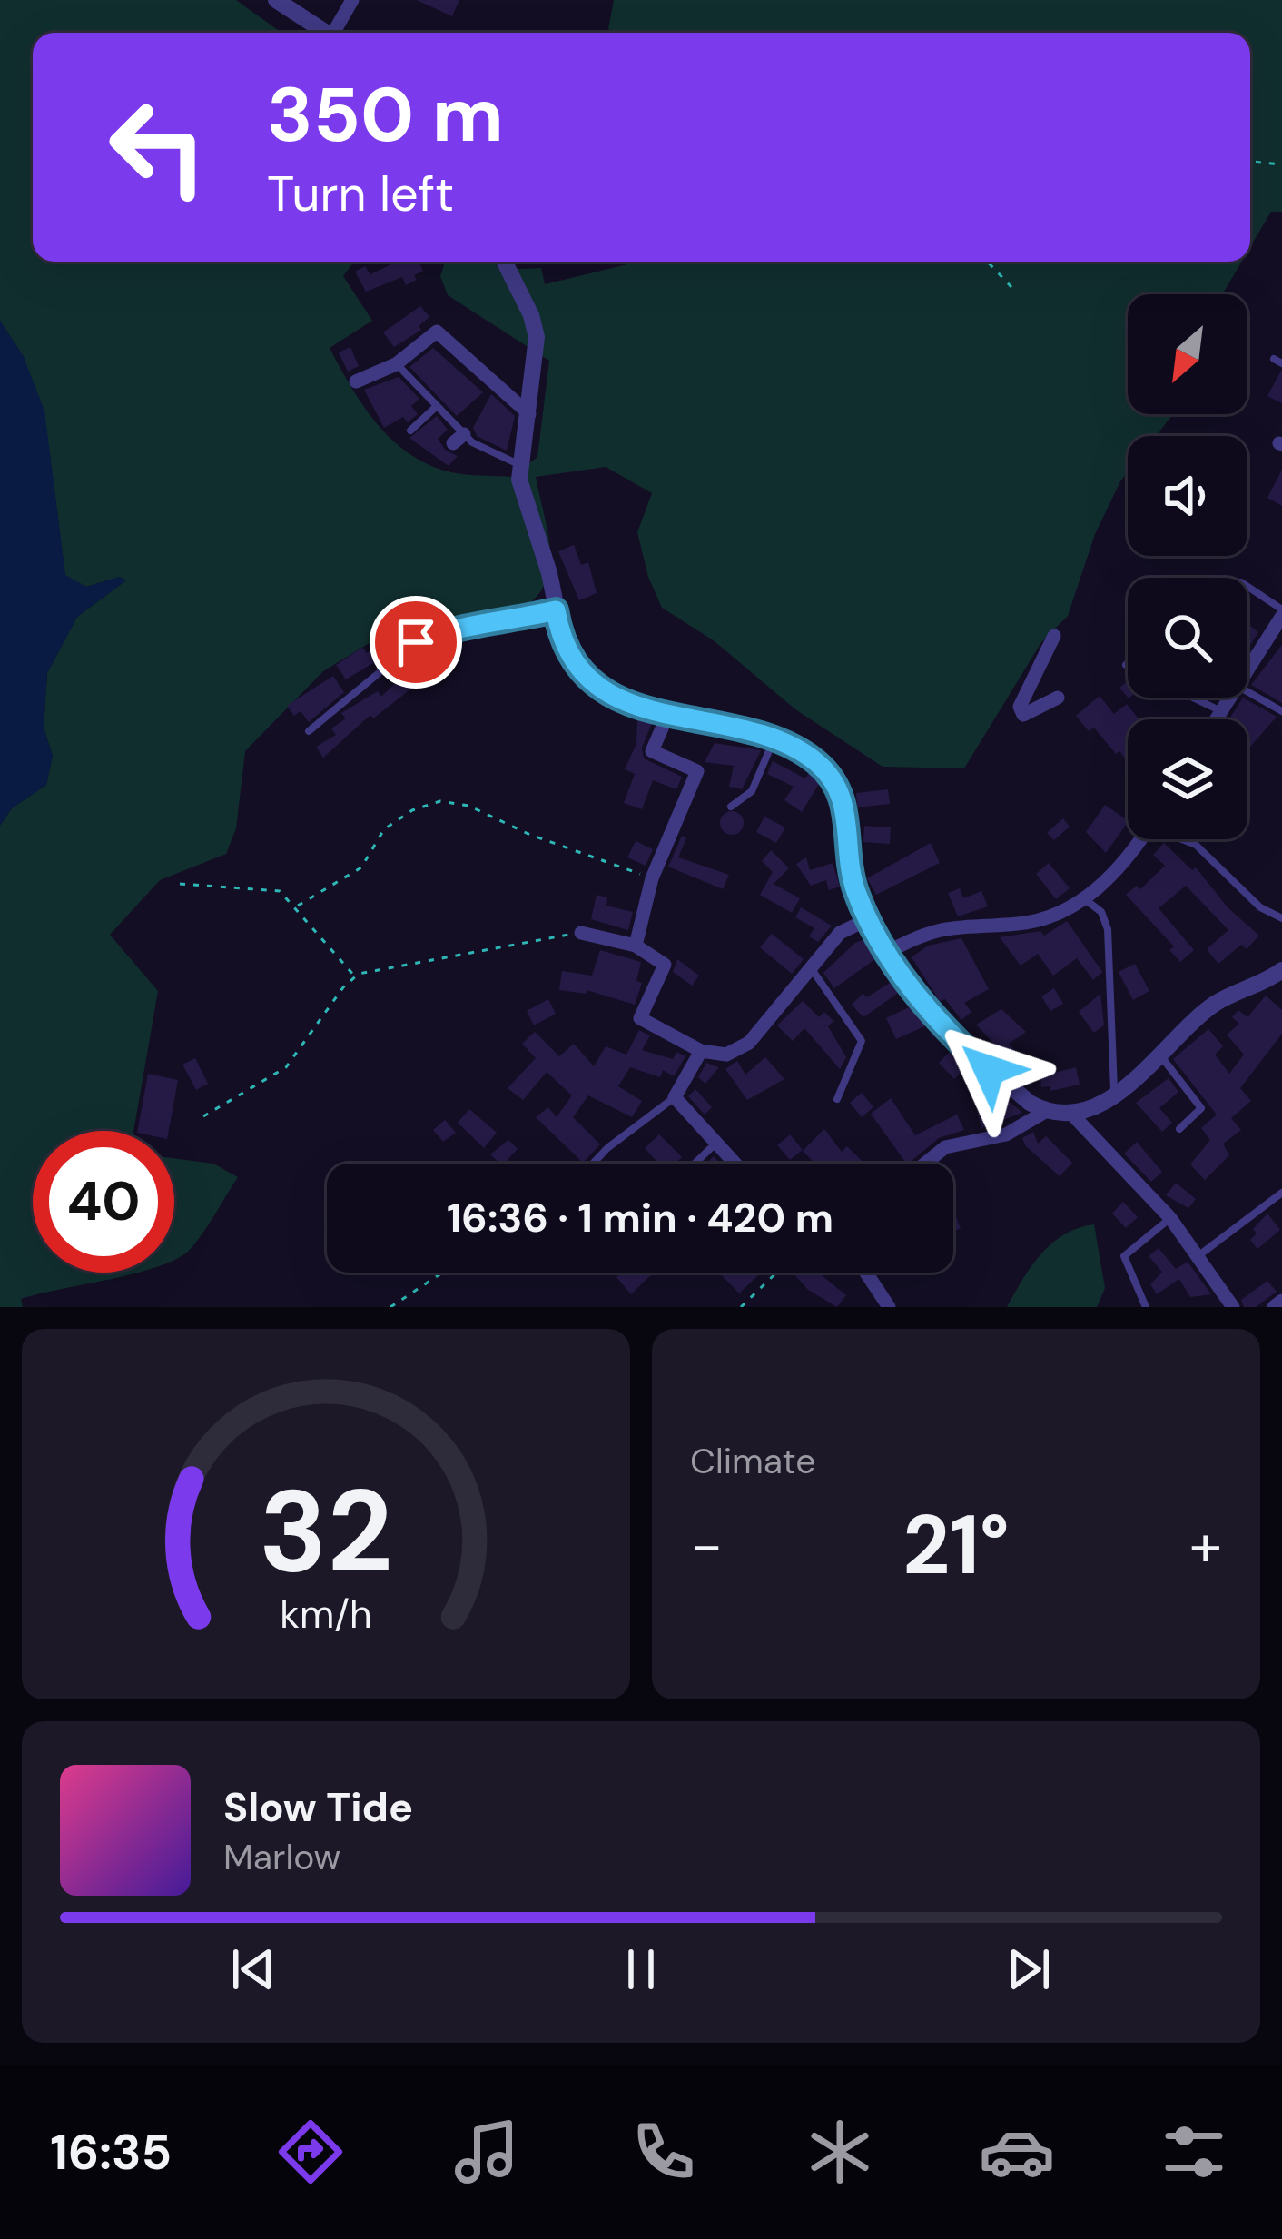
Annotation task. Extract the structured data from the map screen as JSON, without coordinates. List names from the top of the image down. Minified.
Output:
{"north":"bottom left","page":{"turn":["350 m","Turn left"],"limit":"40","trip":"16:36 · 1 min · 420 m","tile":"Climate","heat":["−","21°","+"],"song":["Slow Tide","Marlow"],"tabs":"16:35","gauge":["32","km/h"]}}
